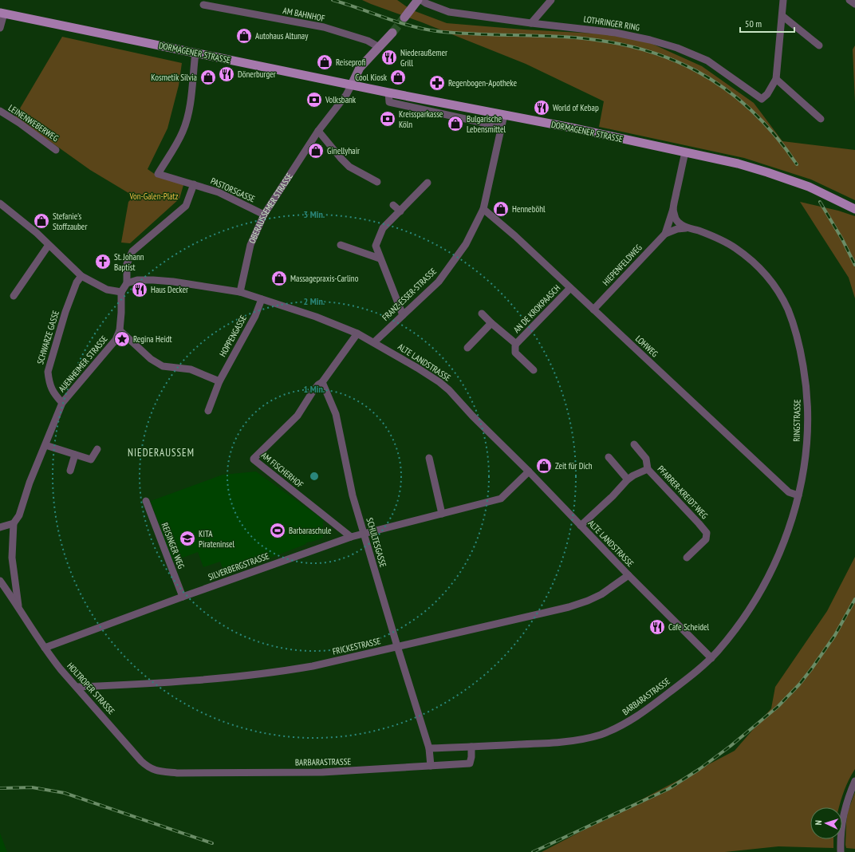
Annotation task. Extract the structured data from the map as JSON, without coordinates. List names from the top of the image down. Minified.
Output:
{"streets":{"main road":["DORMAGENER STRASSE","OBERAUSSEMER STRASSE"],"street":["AM BAHNHOF","LOTHRINGER RING","LEINENWEBERWEG","PASTORSGASSE","HIEPENFELDWEG","FRANZ-ESSER-STRASSE","AN DE KROKPAASCH","HOPPENGASSE","SCHWARZE GASSE","LOHWEG","ALTE LANDSTRASSE","AUENHEIMER STRASSE","RINGSTRASSE","AM FISCHERHOF","PFARRER-KREIDT-WEG","SCHULTESGASSE","REISINGER WEG","SILVERBERGSTRASSE","FRICKESTRASSE","HOLTROPER STRASSE","BARBARASTRASSE"]},"crossings":[["AM BAHNHOF","OBERAUSSEMER STRASSE"],["DORMAGENER STRASSE","PASTORSGASSE"],["DORMAGENER STRASSE","OBERAUSSEMER STRASSE"],["DORMAGENER STRASSE","FRANZ-ESSER-STRASSE"],["PASTORSGASSE","OBERAUSSEMER STRASSE"],["OBERAUSSEMER STRASSE","ALTE LANDSTRASSE"],["HIEPENFELDWEG","LOHWEG"],["FRANZ-ESSER-STRASSE","LOHWEG"],["FRANZ-ESSER-STRASSE","ALTE LANDSTRASSE"],["AN DE KROKPAASCH","LOHWEG"],["HOPPENGASSE","ALTE LANDSTRASSE"],["SCHWARZE GASSE","AUENHEIMER STRASSE"],["LOHWEG","RINGSTRASSE"],["ALTE LANDSTRASSE","RINGSTRASSE"],["ALTE LANDSTRASSE","PFARRER-KREIDT-WEG"],["ALTE LANDSTRASSE","SILVERBERGSTRASSE"],["ALTE LANDSTRASSE","FRICKESTRASSE"],["ALTE LANDSTRASSE","BARBARASTRASSE"],["AUENHEIMER STRASSE","HOLTROPER STRASSE"],["RINGSTRASSE","BARBARASTRASSE"],["AM FISCHERHOF","SCHULTESGASSE"],["AM FISCHERHOF","SILVERBERGSTRASSE"],["SCHULTESGASSE","SILVERBERGSTRASSE"],["SCHULTESGASSE","FRICKESTRASSE"],["SCHULTESGASSE","BARBARASTRASSE"],["REISINGER WEG","SILVERBERGSTRASSE"],["SILVERBERGSTRASSE","HOLTROPER STRASSE"],["FRICKESTRASSE","HOLTROPER STRASSE"],["HOLTROPER STRASSE","BARBARASTRASSE"]],"districts":["NIEDERAUSSEM"],"parks":["Von-Galen-Platz"],"places":{"shop":["Autohaus Altunay","Reiseprofi","Kosmetik Silvia","Cool Kiosk","Bulgarische Lebensmittel","Ginellyhair","Henneböhl","Stefanie's Stoffzauber","Massagepraxis-Carlino","Zeit für Dich"],"restaurant":["Niederaußemer Grill","Dönerburger","World of Kebap","Haus Decker","Cafe Scheidel"],"pharmacy":["Regenbogen-Apotheke"],"bank":["Volksbank","Kreissparkasse Köln"],"church":["St. Johann Baptist"],"place":["Regina Heidt"],"sports":["Barbaraschule"],"school or university":["KITA Pirateninsel"]},"scale_bar":"50 m","north":"left","rings":["3 Min.","2 Min.","1 Min."]}
